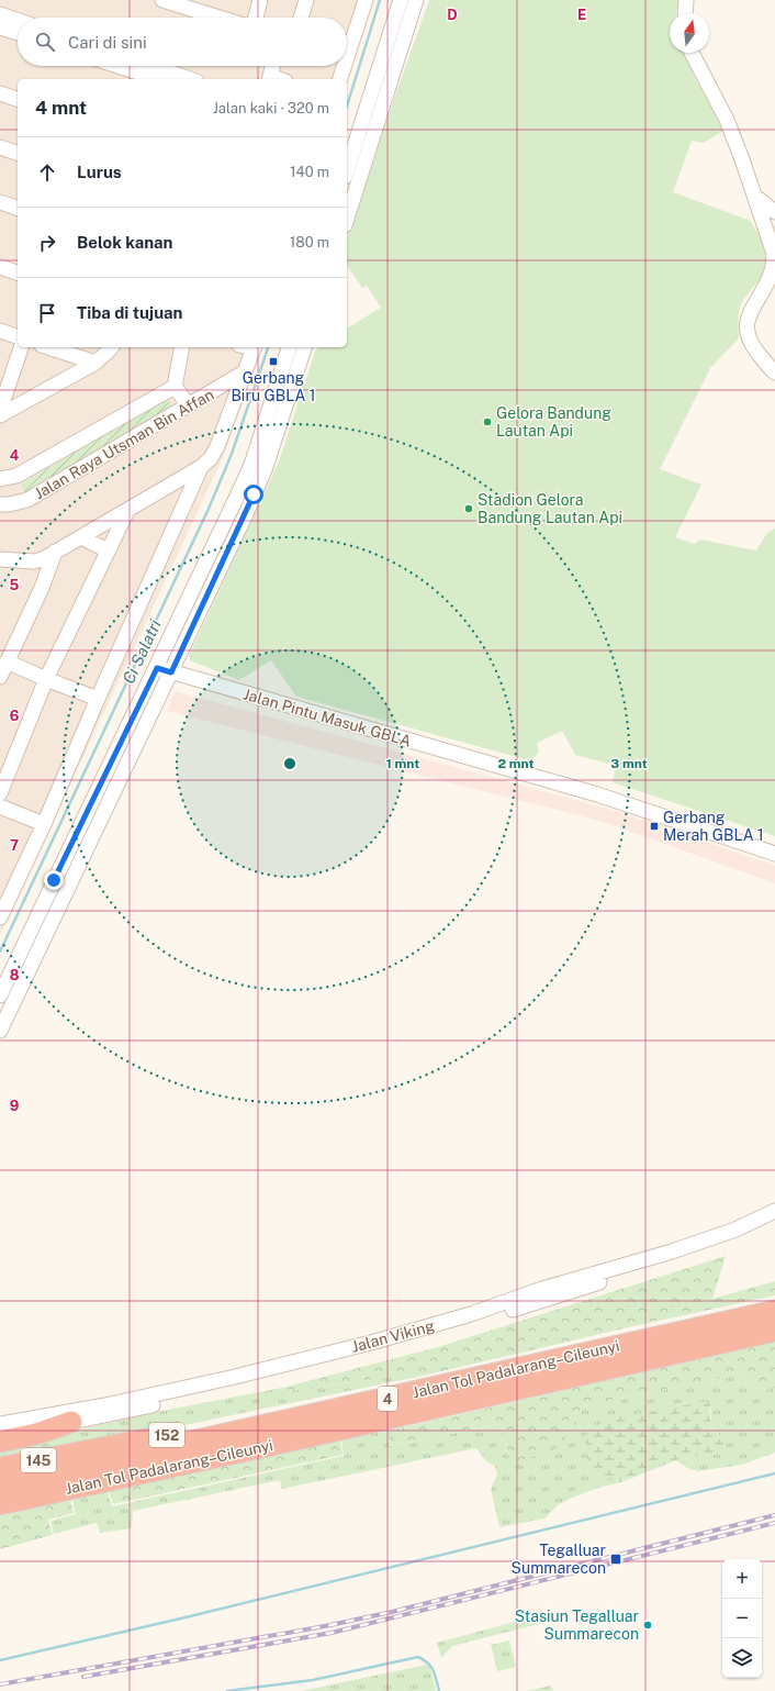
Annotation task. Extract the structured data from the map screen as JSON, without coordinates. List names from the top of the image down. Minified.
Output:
{"streets":{"highway":["Jalan Tol Padalarang–Cileunyi","4","152","145"],"street":["Jalan Raya Utsman Bin Affan","Jalan Pintu Masuk GBLA","Jalan Viking"]},"crossings":[["Jalan Viking","145"],["Jalan Tol Padalarang–Cileunyi","152"],["152","145"]],"water":["Ci Salatri"],"places":{"transit":["Gerbang Biru GBLA 1","Gerbang Merah GBLA 1","Tegalluar Summarecon"],"other":["Gelora Bandung Lautan Api","Stadion Gelora Bandung Lautan Api","Stasiun Tegalluar Summarecon"]},"north":"top","page":{"search":"Cari di sini","heading":["4 mnt","Jalan kaki · 320 m"],"list":[["Lurus","140 m"],["Belok kanan","180 m"],"Tiba di tujuan"],"map_buttons":["+","−"]},"grid":{"columns":["D","E"],"rows":["4","5","6","7","8","9"]},"rings":["1 mnt","2 mnt","3 mnt"]}
